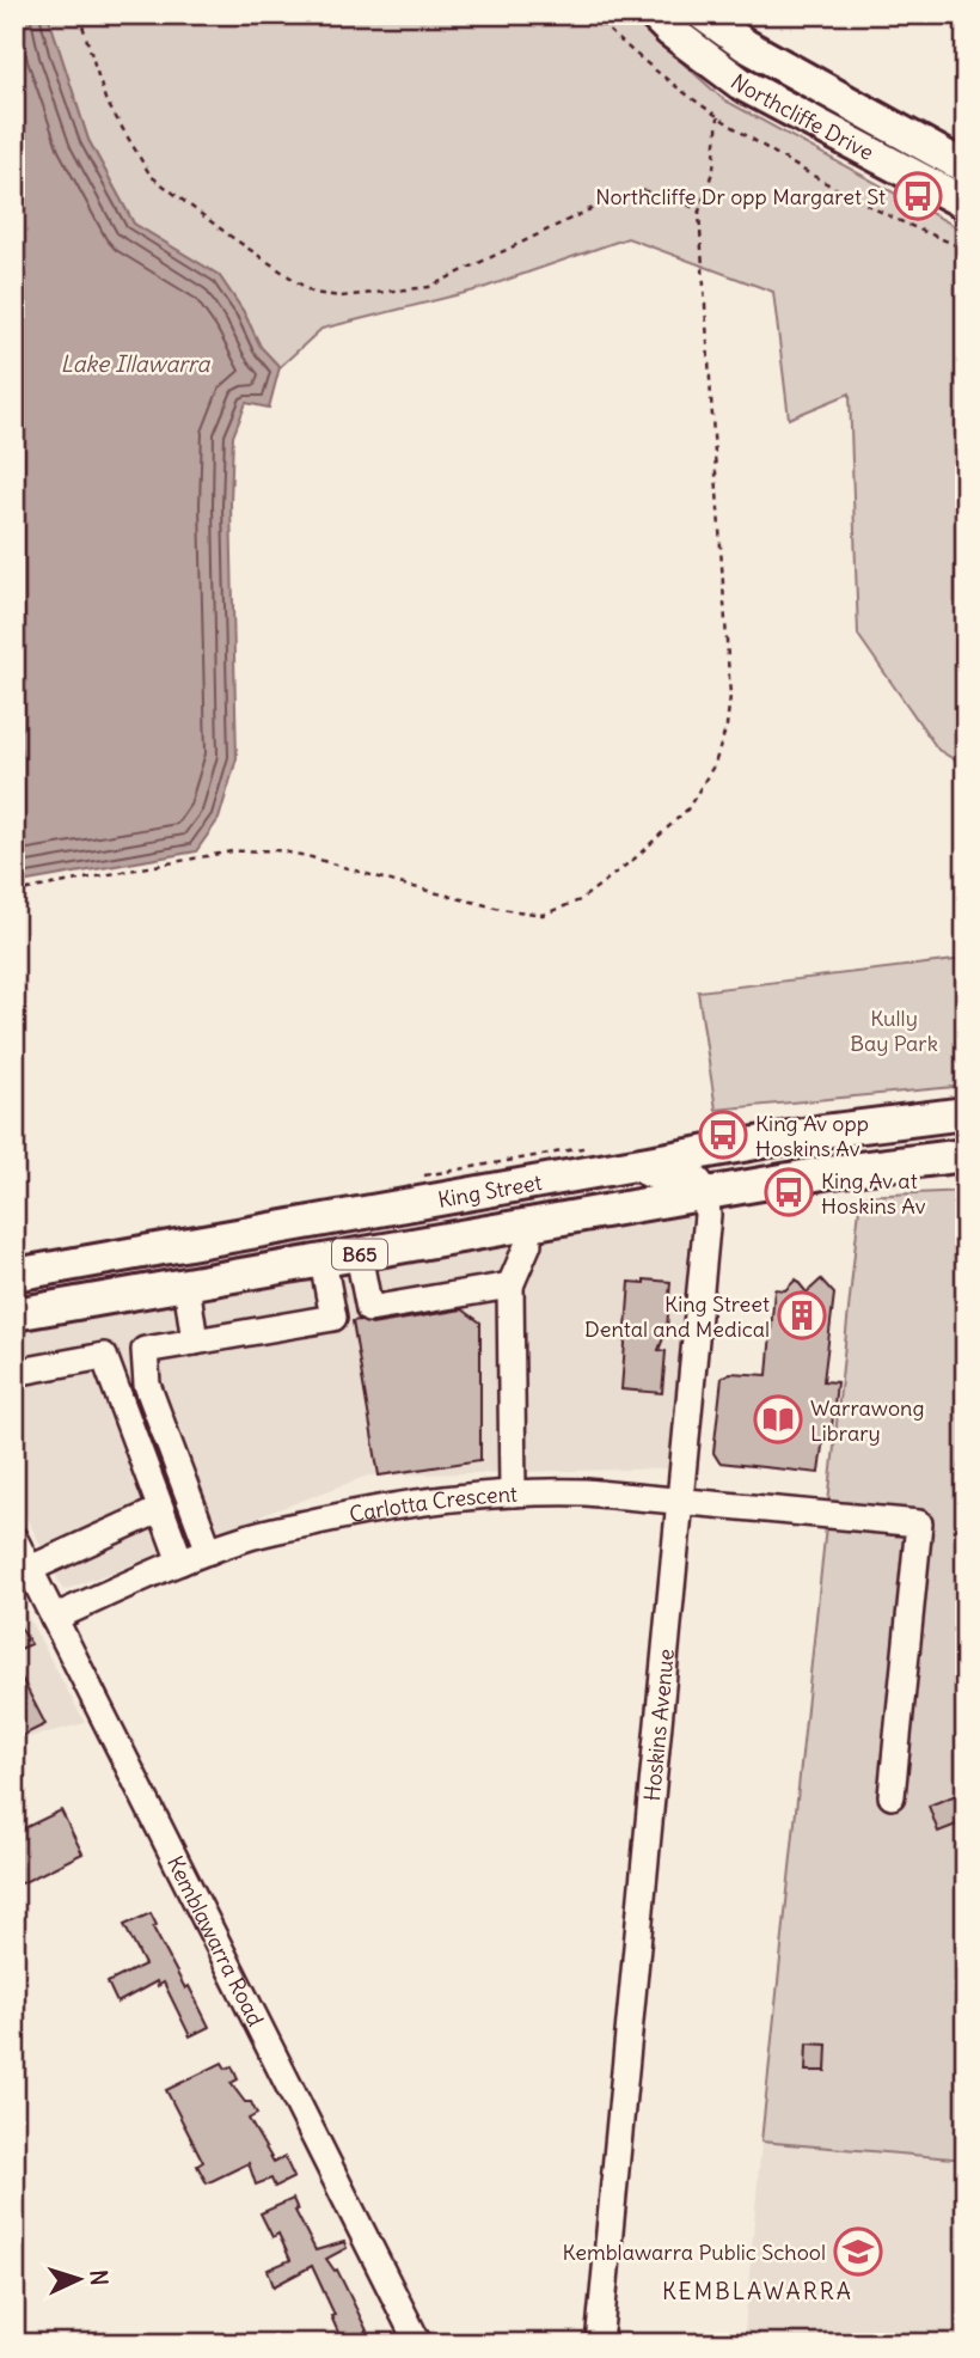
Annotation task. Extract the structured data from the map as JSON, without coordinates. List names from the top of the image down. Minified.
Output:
{"streets":{"main road":["Northcliffe Drive","King Street","B65"],"street":["Carlotta Crescent","Hoskins Avenue","Kemblawarra Road"]},"crossings":[["King Street","Hoskins Avenue"],["Carlotta Crescent","Hoskins Avenue"],["Carlotta Crescent","Kemblawarra Road"]],"districts":["KEMBLAWARRA"],"water":["Lake Illawarra"],"parks":["Kully Bay Park"],"places":{"bus stop":["Northcliffe Dr opp Margaret St","King Av opp Hoskins Av","King Av at Hoskins Av"],"building":["King Street Dental and Medical"],"library":["Warrawong Library"],"school or university":["Kemblawarra Public School"]},"north":"right"}
